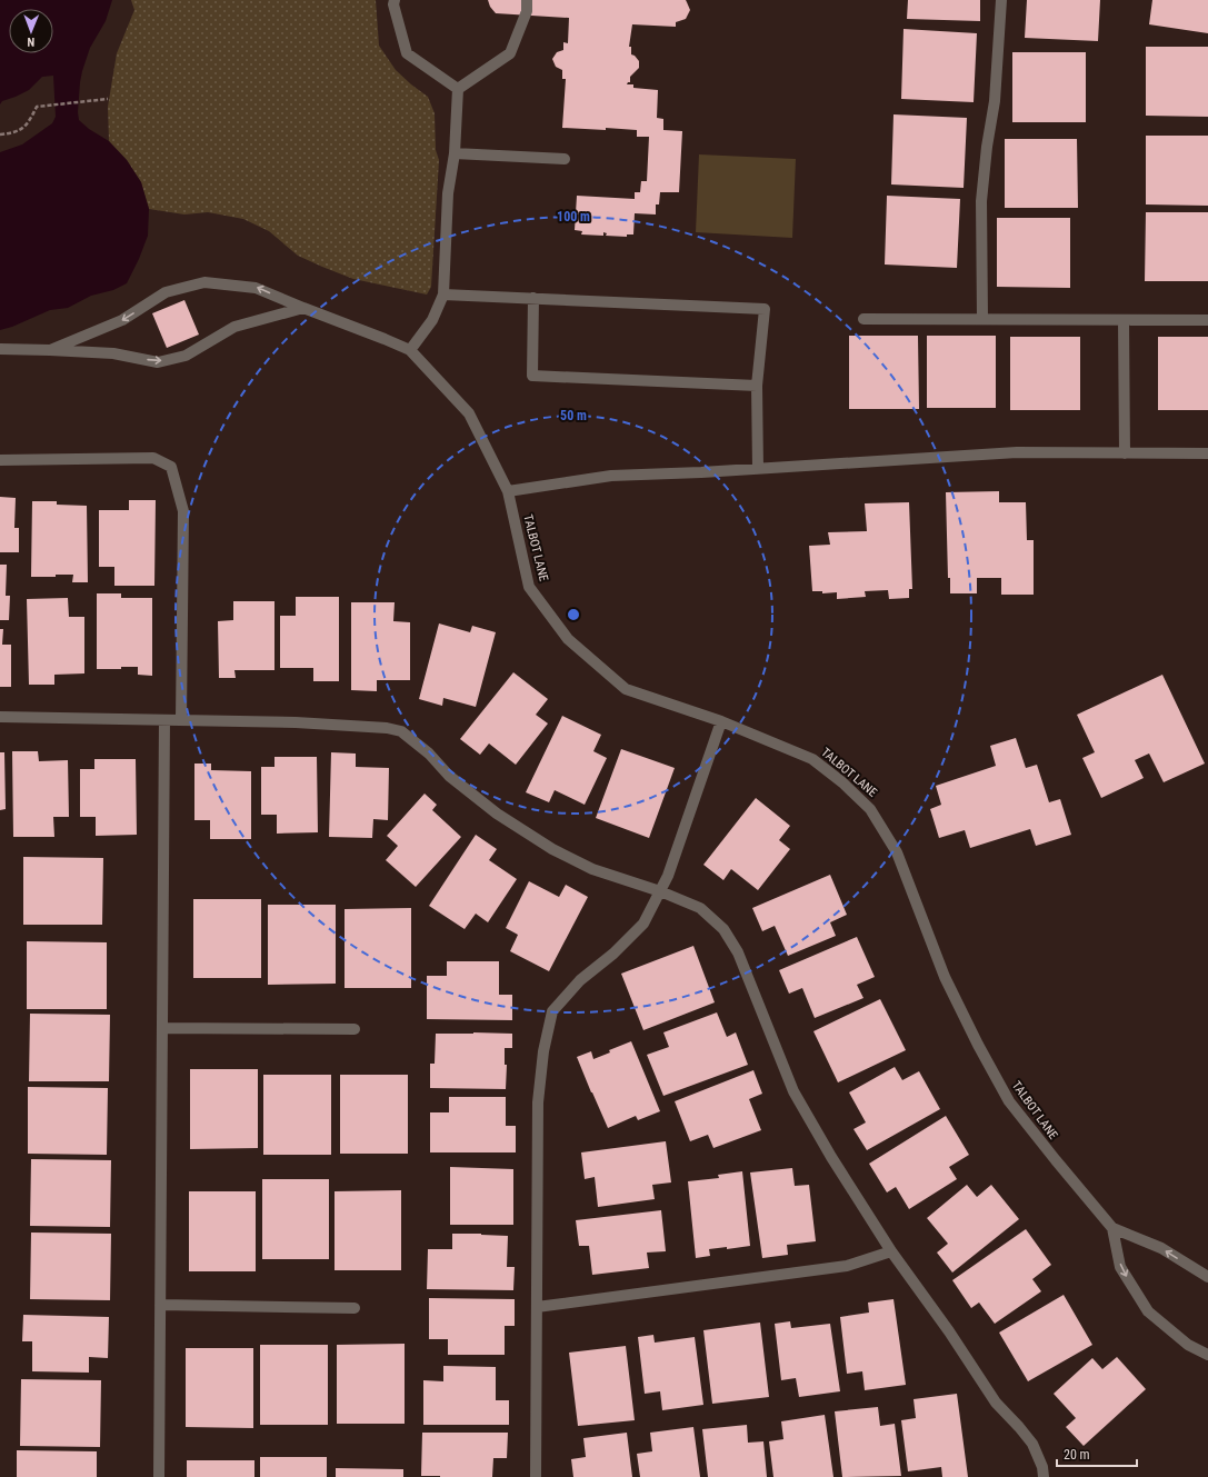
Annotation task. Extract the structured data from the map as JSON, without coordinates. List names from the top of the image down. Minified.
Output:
{"streets":{"street":["TALBOT LANE"]},"scale_bar":"20 m","north":"bottom","rings":["100 m","50 m"]}
